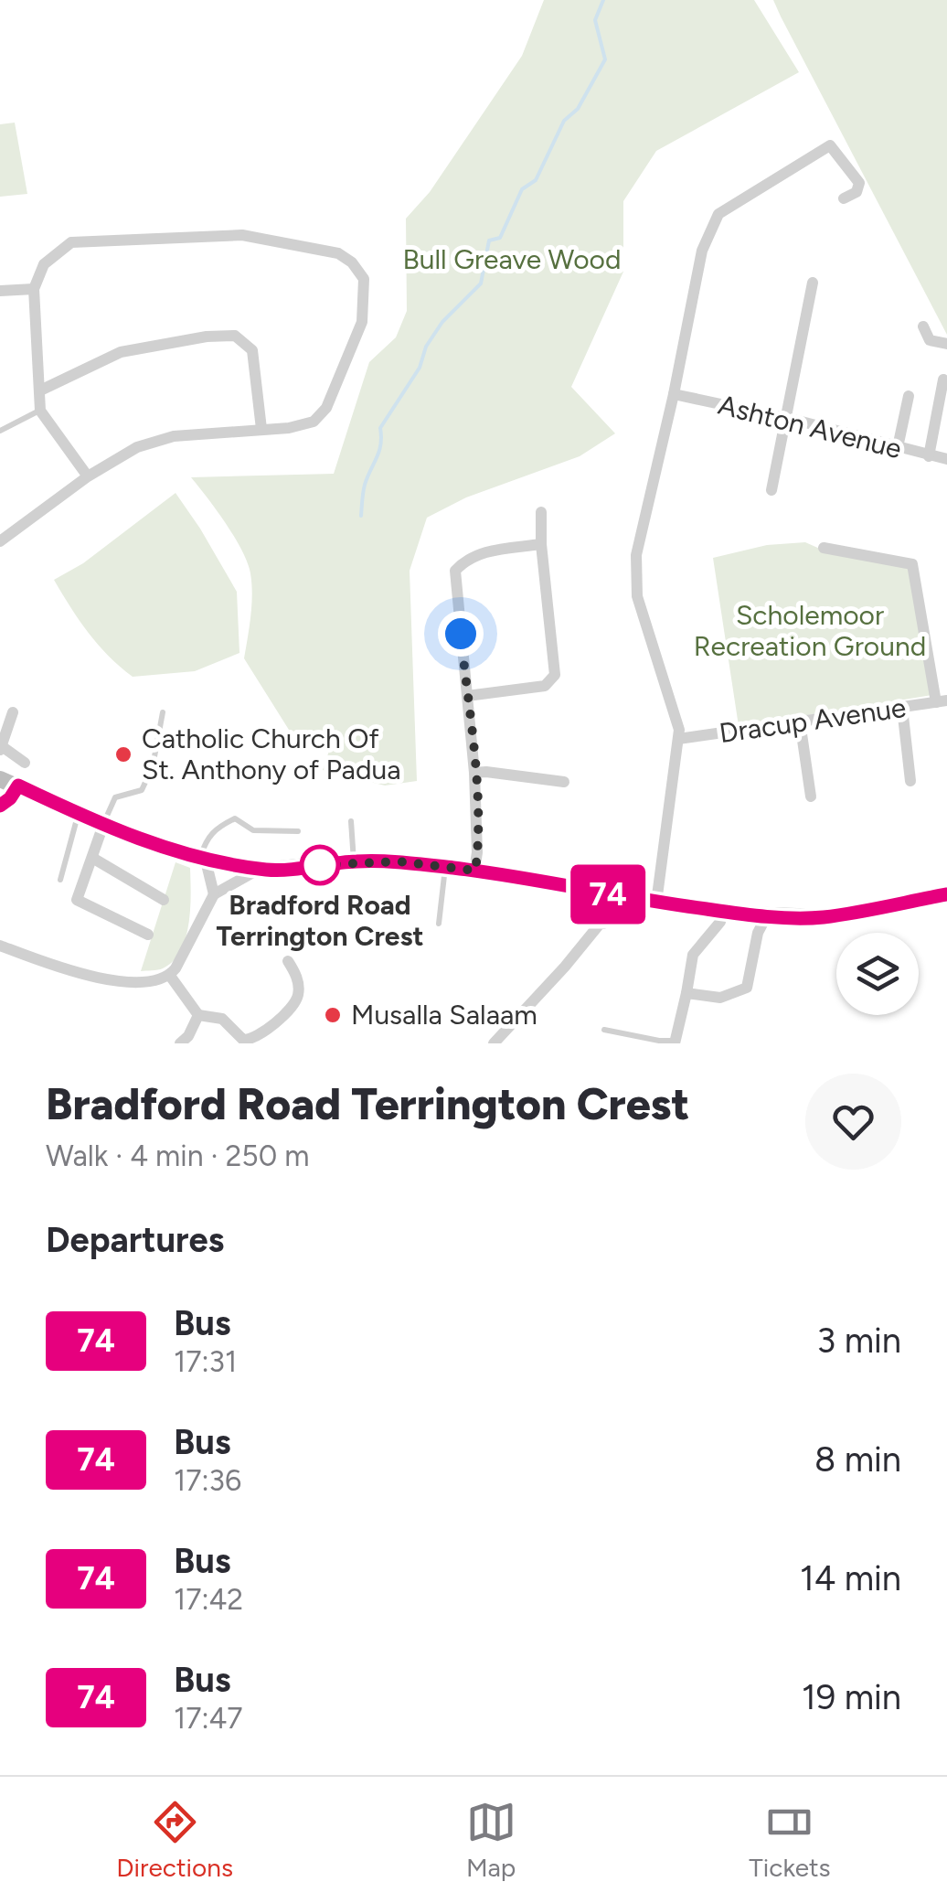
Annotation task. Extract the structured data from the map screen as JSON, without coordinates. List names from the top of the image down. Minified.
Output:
{"streets":{"street":["Ashton Avenue","Dracup Avenue"]},"parks":["Bull Greave Wood","Scholemoor Recreation Ground"],"places":["Catholic Church Of St. Anthony of Padua","Bradford Road Terrington Crest","Musalla Salaam"],"lines":["bus line 74"],"page":{"on_map":"74","heading":[["Bradford Road Terrington Crest","Walk · 4 min · 250 m"],"Departures"],"list":[{"mark":"74","name":"Bus","note":"17:31","value":"3 min"},{"mark":"74","name":"Bus","note":"17:36","value":"8 min"},{"mark":"74","name":"Bus","note":"17:42","value":"14 min"},{"mark":"74","name":"Bus","note":"17:47","value":"19 min"}],"tabs":["Directions","Map","Tickets"]}}
